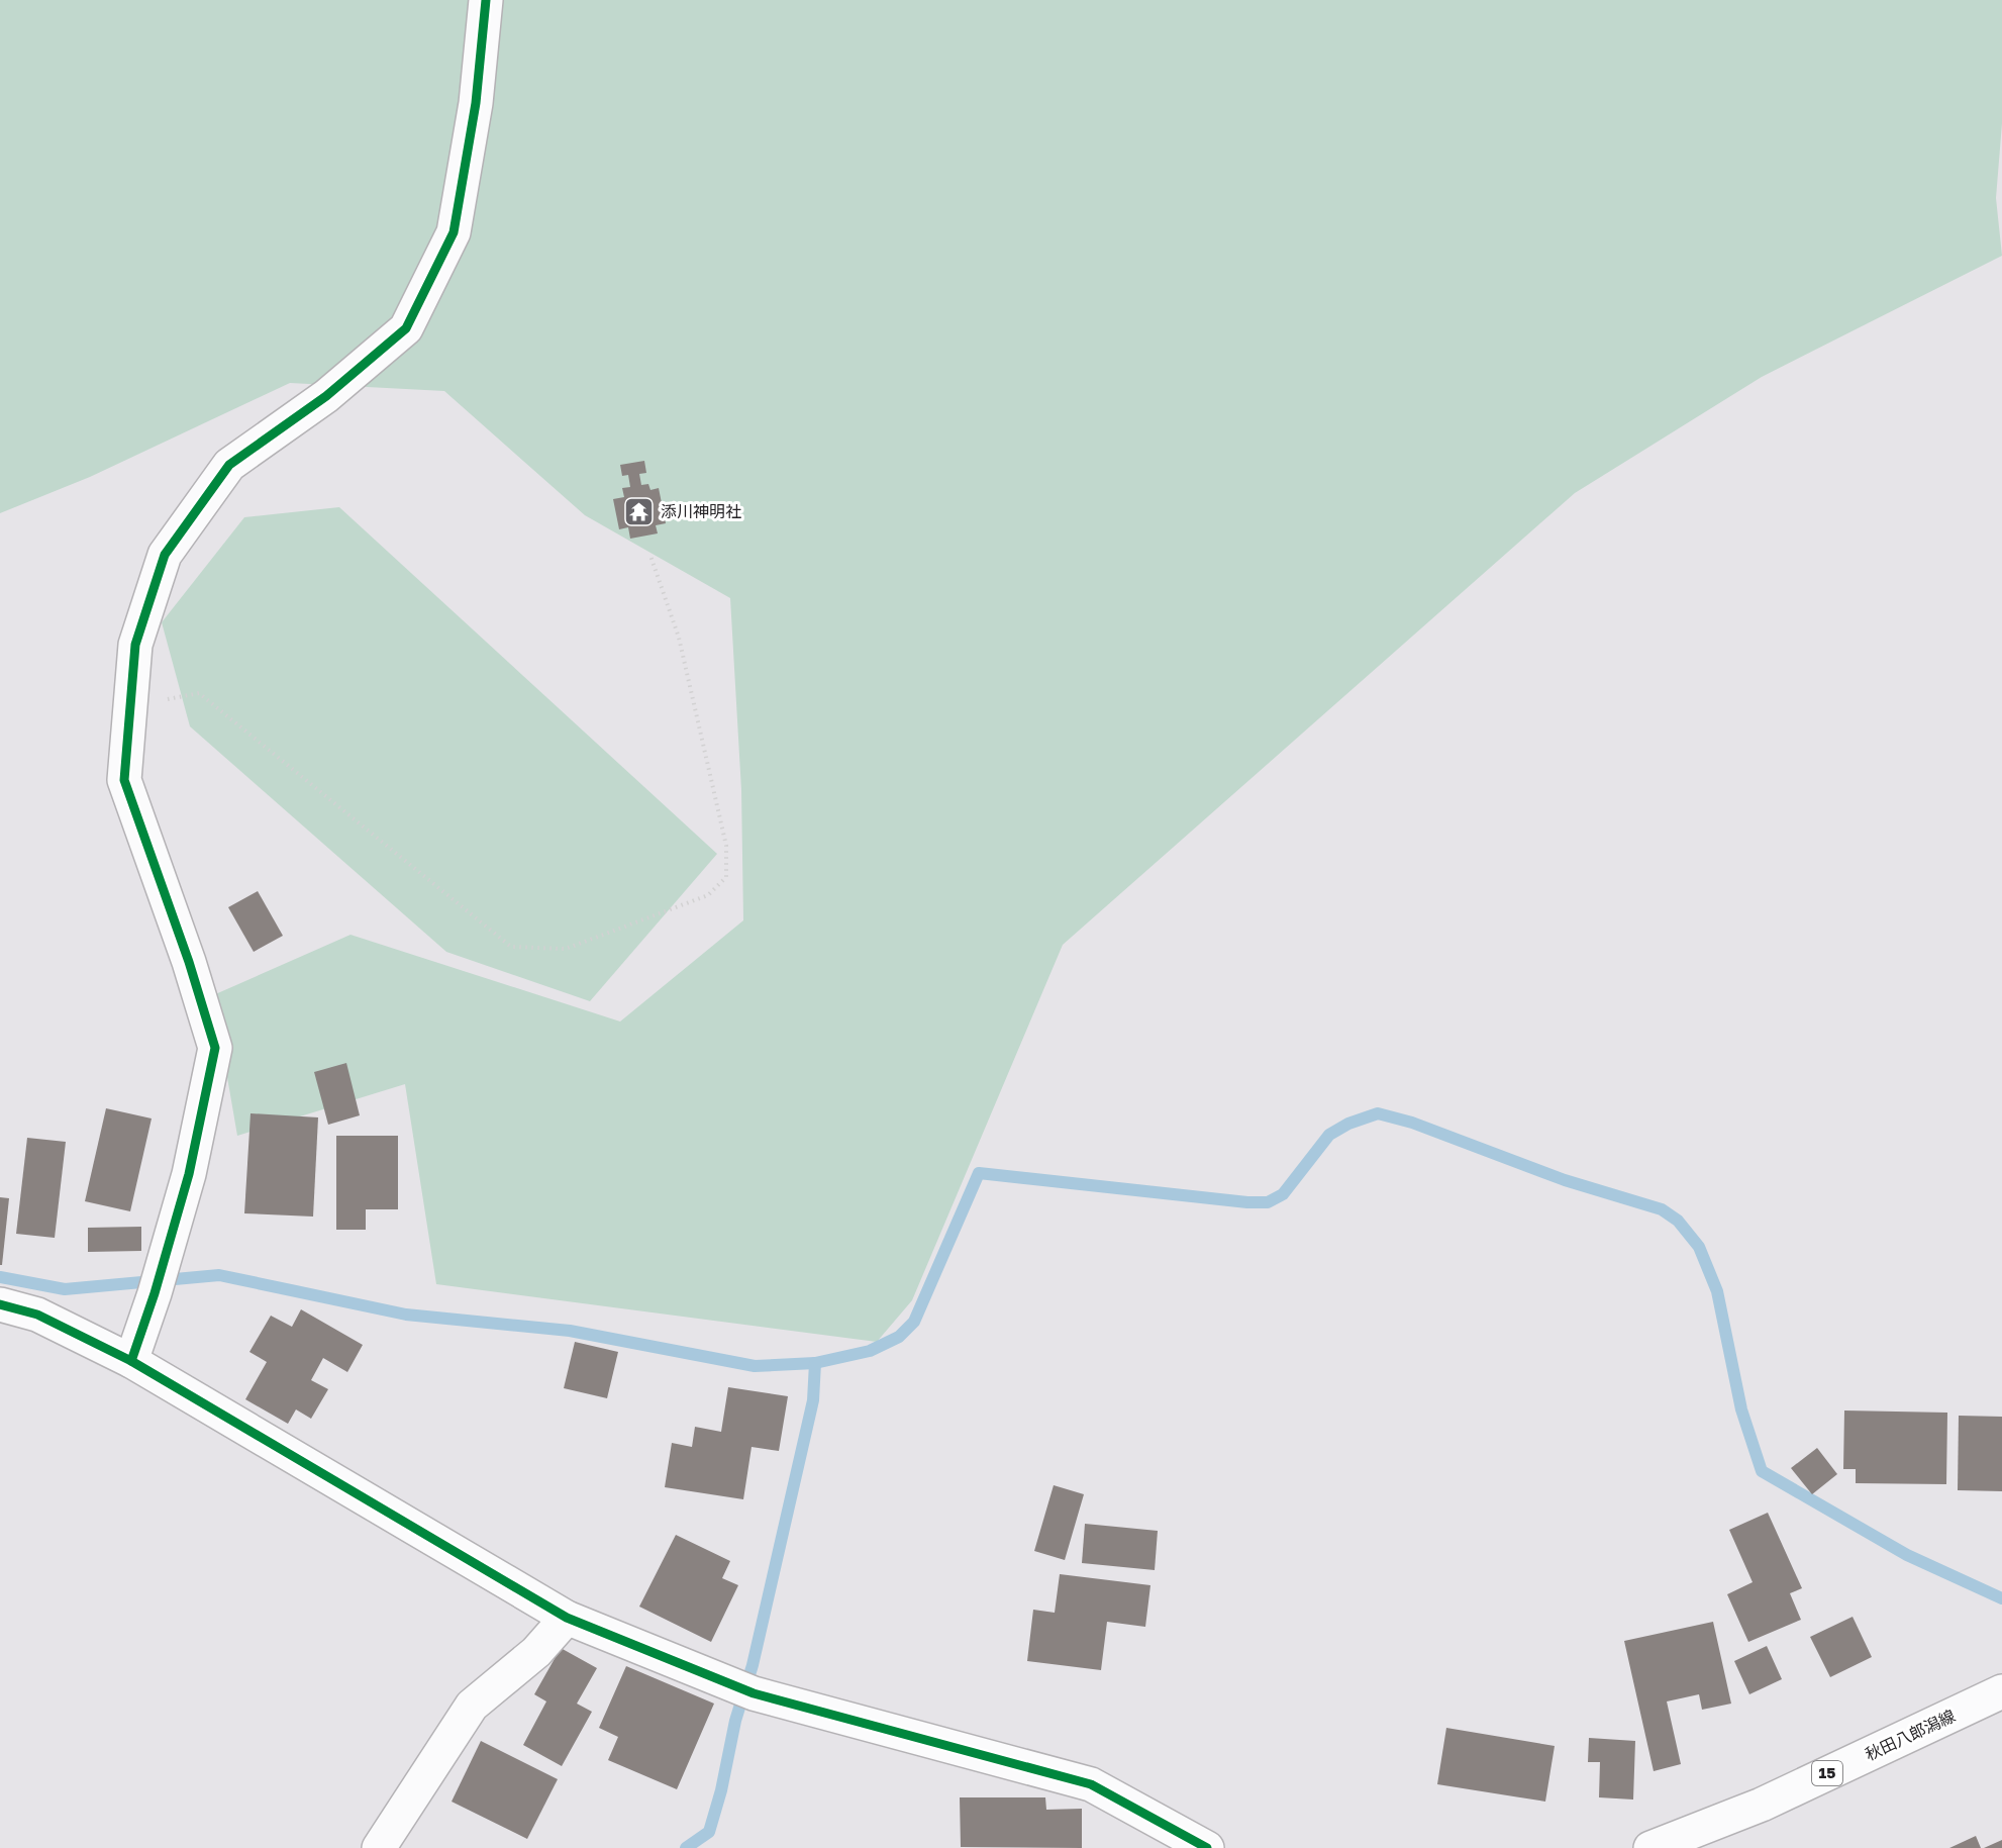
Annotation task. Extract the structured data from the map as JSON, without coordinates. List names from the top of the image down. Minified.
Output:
{"streets":{"street":["秋田八郎潟線","15"]},"places":{"temple":["添川神明社"]}}
